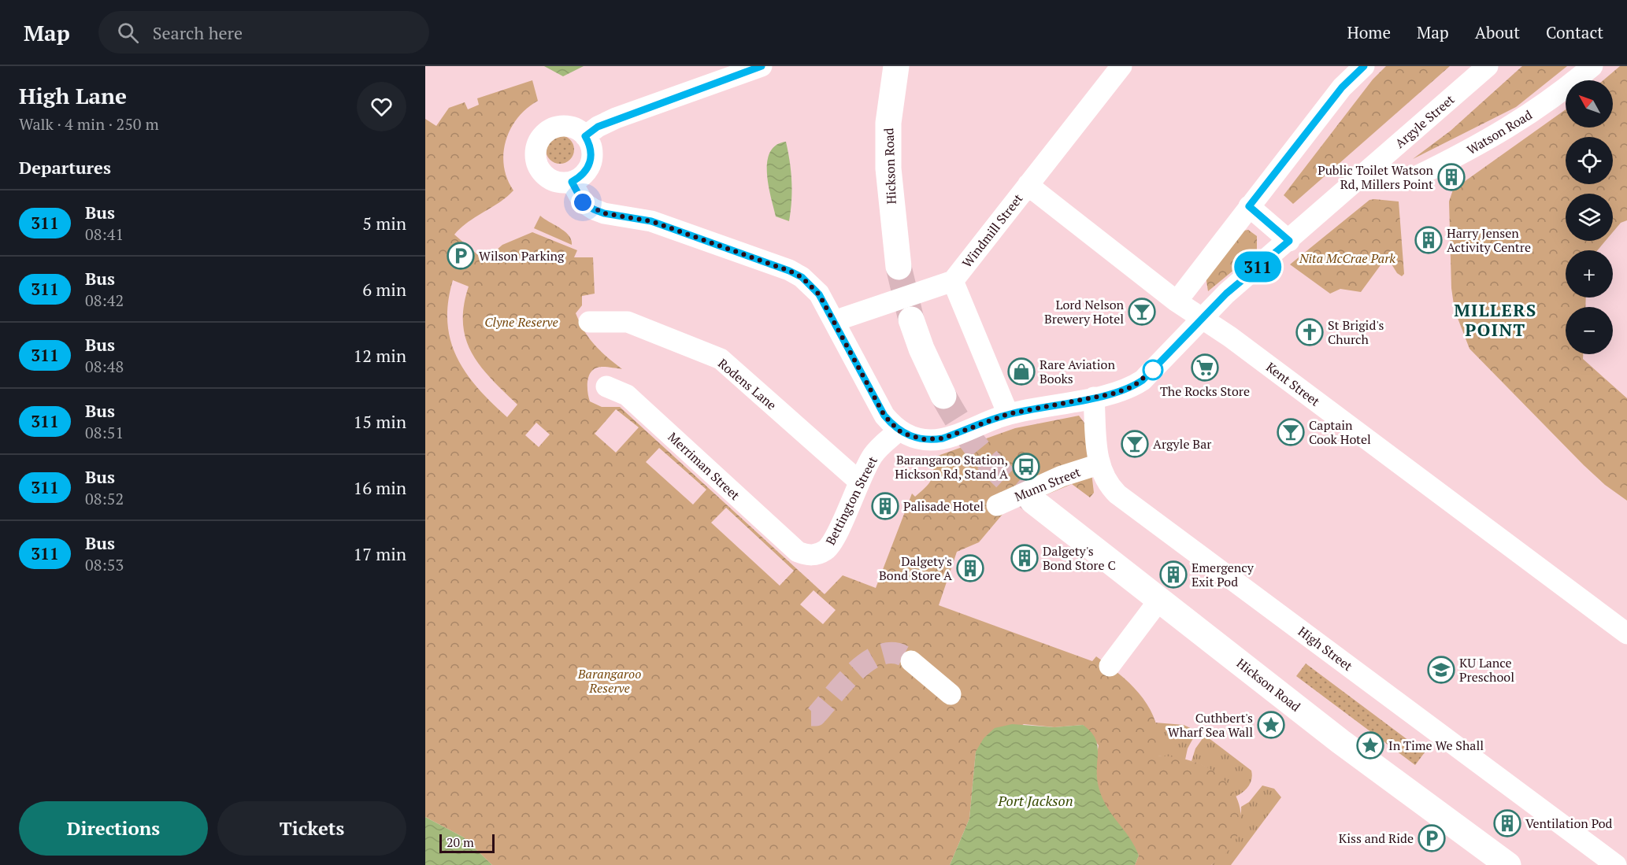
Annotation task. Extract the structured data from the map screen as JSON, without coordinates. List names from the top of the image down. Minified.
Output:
{"streets":{"street":["Argyle Street","Watson Road","Hickson Road","Windmill Street","Rodens Lane","Kent Street","Merriman Street","Munn Street","Bettington Street","High Street"]},"crossings":[["Argyle Street","Watson Road"],["Argyle Street","Windmill Street"],["Argyle Street","Kent Street"],["Argyle Street","Bettington Street"],["Argyle Street","High Street"],["Windmill Street","Kent Street"],["Rodens Lane","Bettington Street"],["Merriman Street","Bettington Street"],["Munn Street","High Street"]],"districts":["MILLERS POINT"],"water":["Port Jackson"],"parks":["Nita McCrae Park","Clyne Reserve","Barangaroo Reserve"],"places":{"building":["Public Toilet Watson Rd, Millers Point","Harry Jensen Activity Centre","Palisade Hotel","Dalgety's Bond Store C","Dalgety's Bond Store A","Emergency Exit Pod","Ventilation Pod"],"parking":["Wilson Parking","Kiss and Ride"],"bar":["Lord Nelson Brewery Hotel","Captain Cook Hotel","Argyle Bar"],"church":["St Brigid's Church"],"supermarket":["The Rocks Store"],"shop":["Rare Aviation Books"],"bus stop":["Barangaroo Station, Hickson Rd, Stand A"],"school or university":["KU Lance Preschool"],"place":["Cuthbert's Wharf Sea Wall","In Time We Shall"]},"lines":["bus line 311"],"scale_bar":"20 m","north":"top left","page":{"header":"Map","search":"Search here","nav":["Home","Map","About","Contact"],"heading":[["High Lane","Walk · 4 min · 250 m"],"Departures"],"on_map":"311","map_buttons":["+","−"],"list":[{"mark":"311","name":"Bus","note":"08:41","value":"5 min"},{"mark":"311","name":"Bus","note":"08:42","value":"6 min"},{"mark":"311","name":"Bus","note":"08:48","value":"12 min"},{"mark":"311","name":"Bus","note":"08:51","value":"15 min"},{"mark":"311","name":"Bus","note":"08:52","value":"16 min"},{"mark":"311","name":"Bus","note":"08:53","value":"17 min"}],"buttons":["Directions","Tickets"],"scale":"20 m"}}
